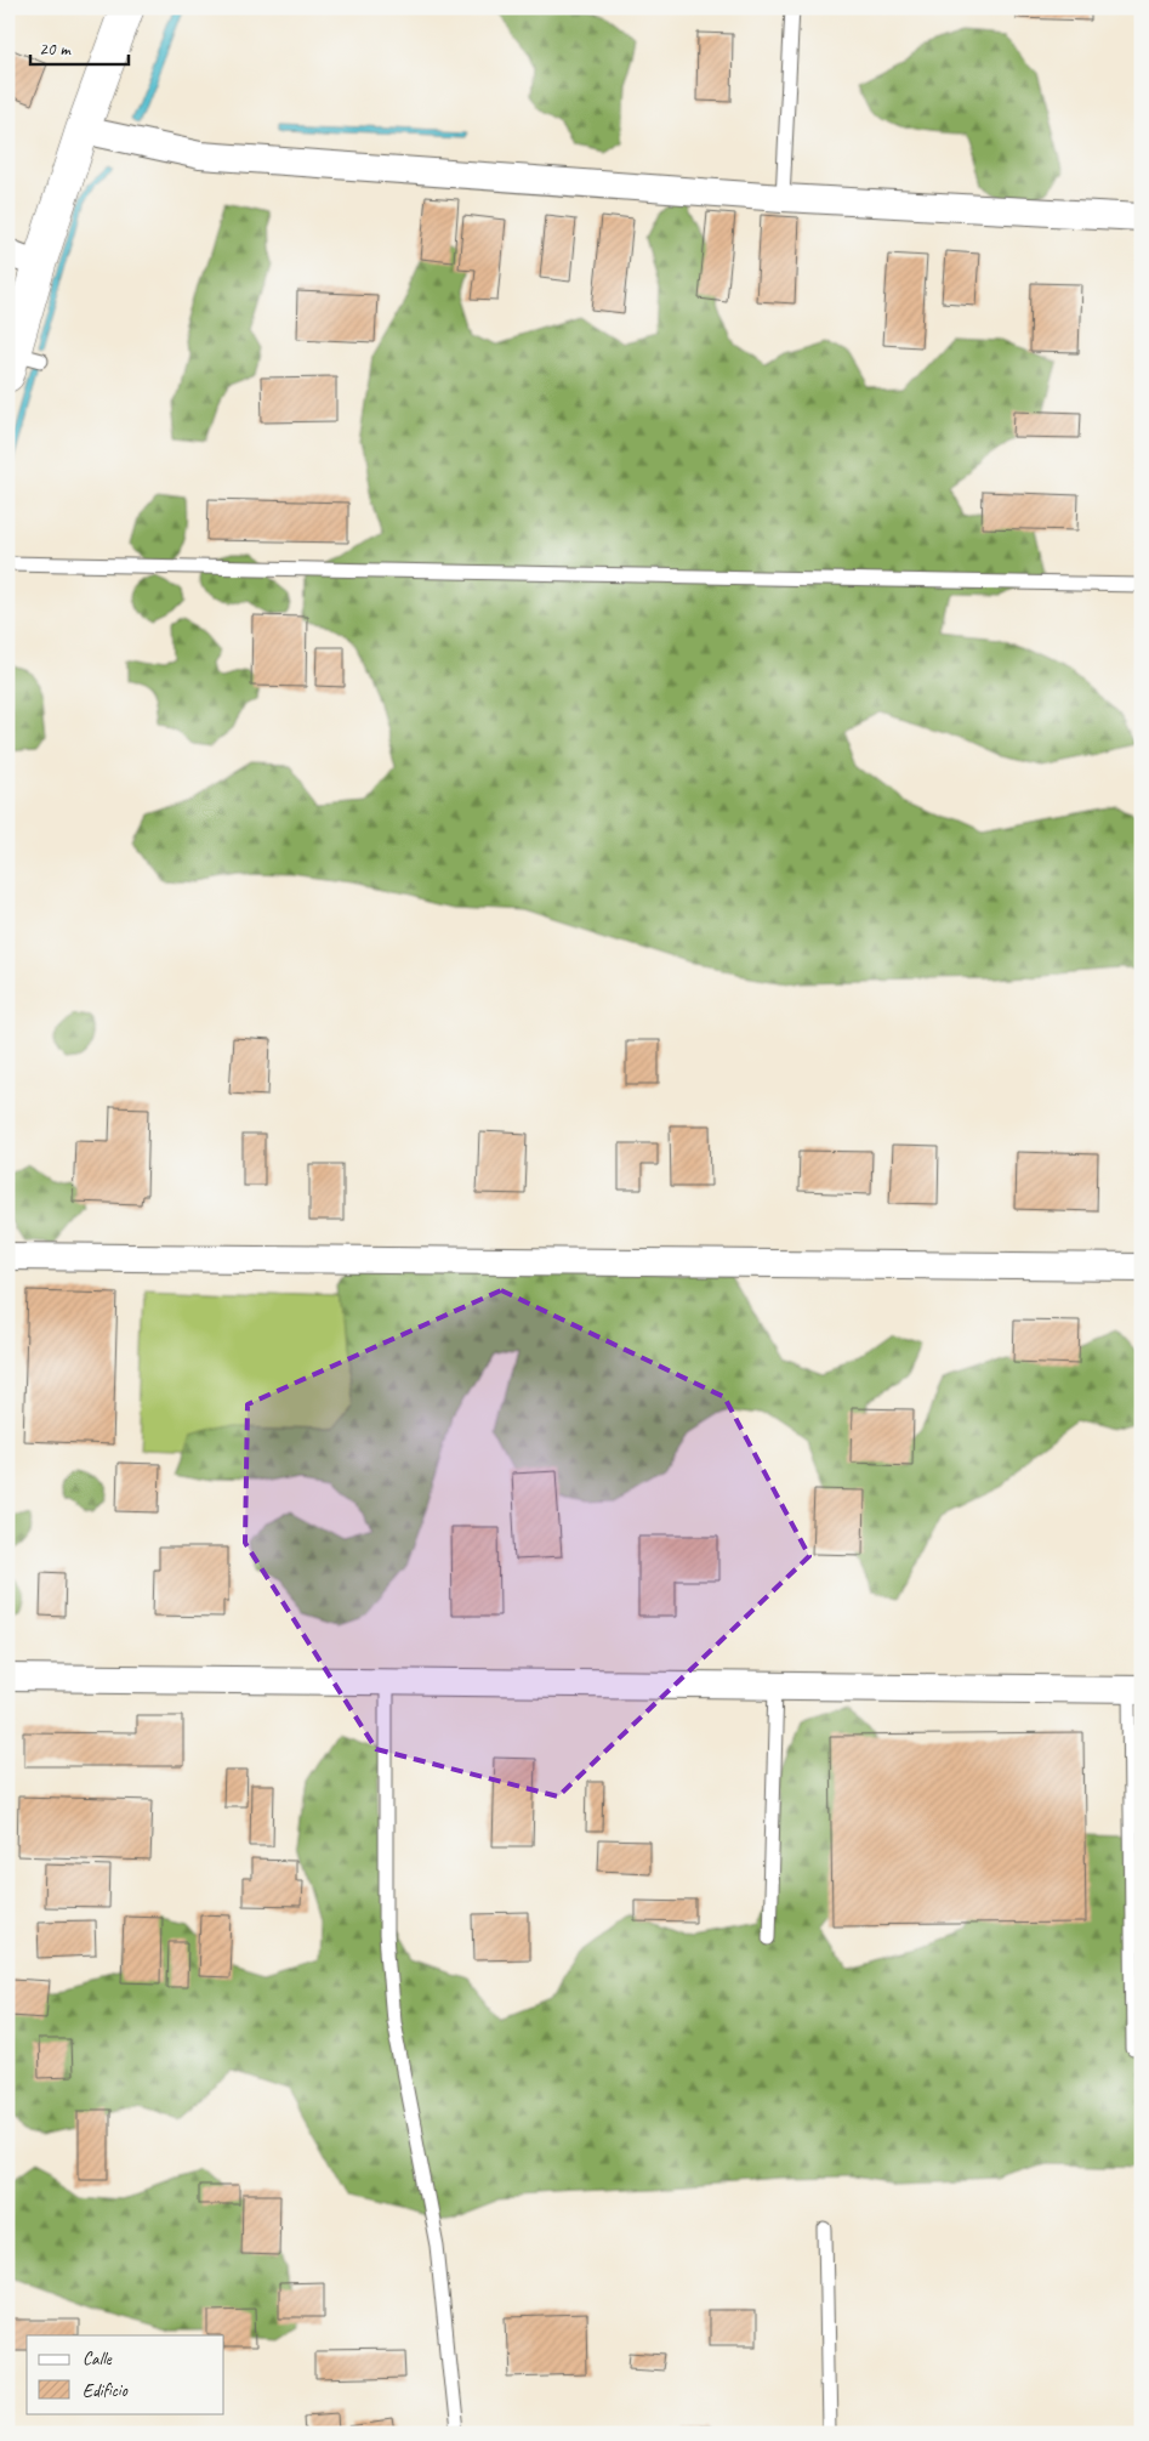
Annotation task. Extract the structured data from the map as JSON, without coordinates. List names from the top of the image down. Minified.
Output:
{"legend":["Calle","Edificio"],"scale_bar":"20 m"}
